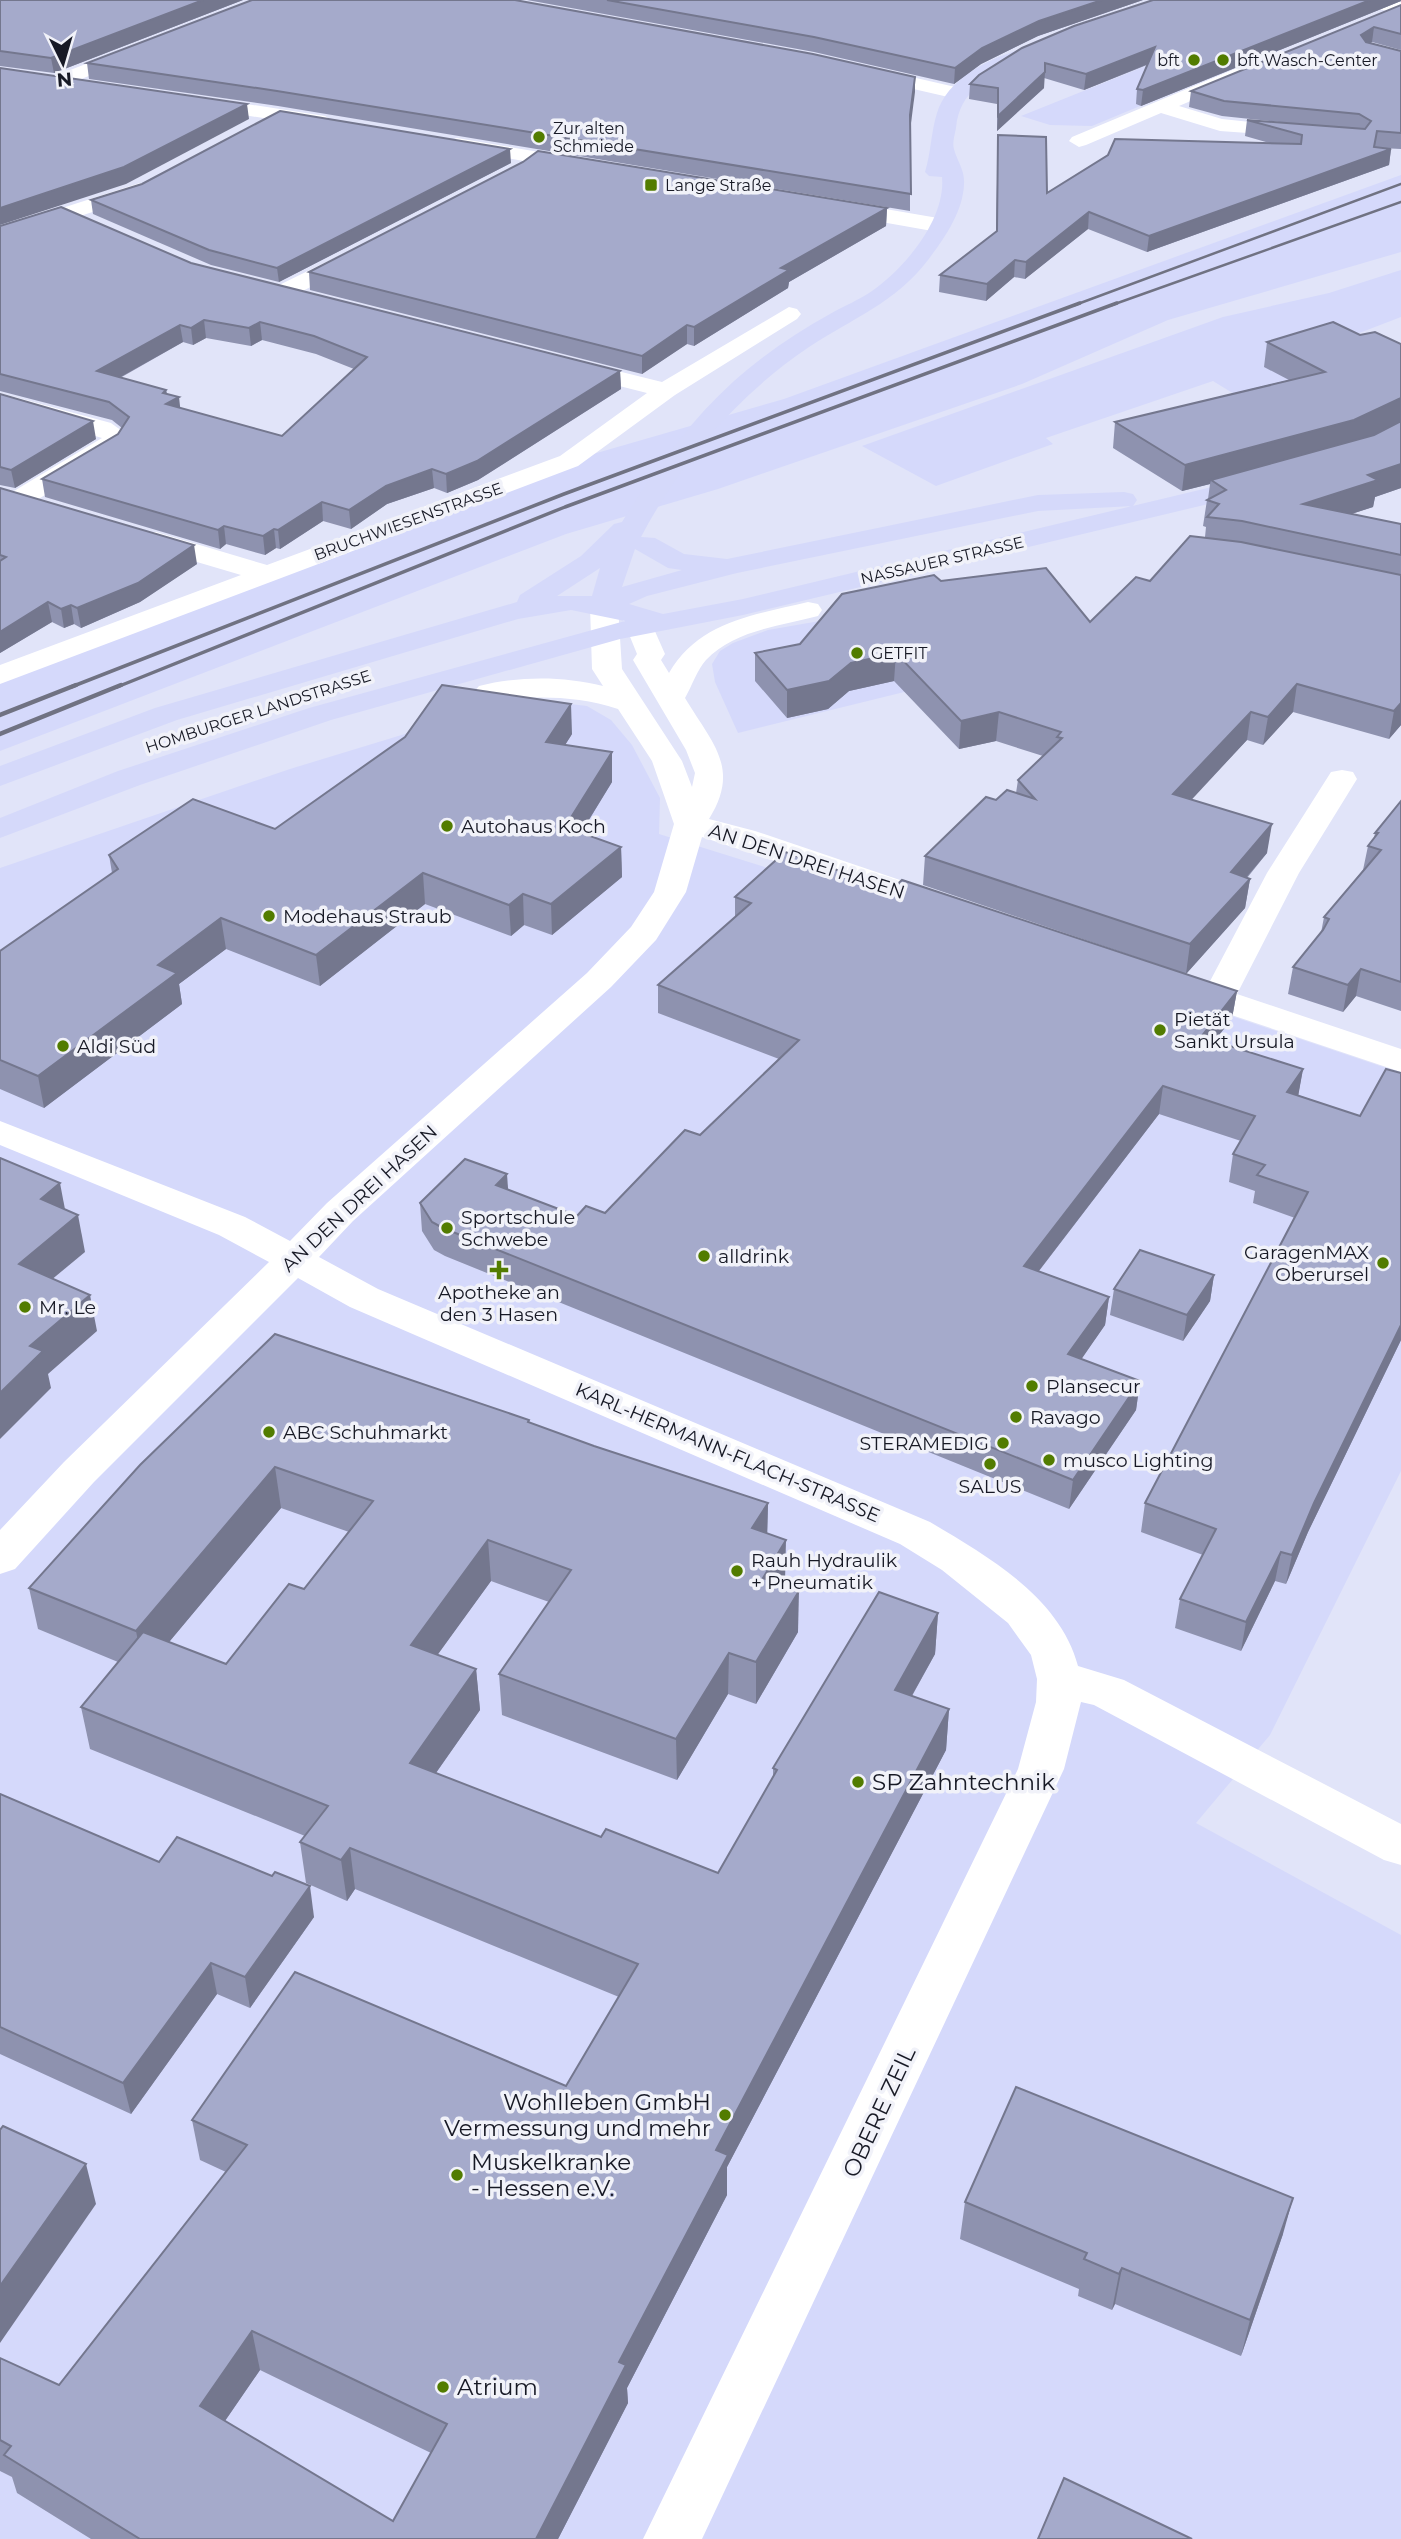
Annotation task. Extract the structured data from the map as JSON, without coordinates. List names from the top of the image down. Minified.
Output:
{"streets":{"main road":["NASSAUER STRASSE","HOMBURGER LANDSTRASSE"],"street":["BRUCHWIESENSTRASSE","AN DEN DREI HASEN","KARL-HERMANN-FLACH-STRASSE","OBERE ZEIL"]},"crossings":[["NASSAUER STRASSE","HOMBURGER LANDSTRASSE"],["AN DEN DREI HASEN","KARL-HERMANN-FLACH-STRASSE"],["KARL-HERMANN-FLACH-STRASSE","OBERE ZEIL"]],"places":{"other":["bft","bft Wasch-Center","Zur alten Schmiede","GETFIT","Autohaus Koch","Modehaus Straub","Pietät Sankt Ursula","Aldi Süd","Sportschule Schwebe","alldrink","GaragenMAX Oberursel","Mr. Le","Plansecur","Ravago","ABC Schuhmarkt","STERAMEDIG","musco Lighting","SALUS","Rauh Hydraulik + Pneumatik","SP Zahntechnik","Wohlleben GmbH Vermessung und mehr","Muskelkranke - Hessen e.V.","Atrium"],"transit":["Lange Straße"],"health":["Apotheke an den 3 Hasen"]},"north":"bottom"}
